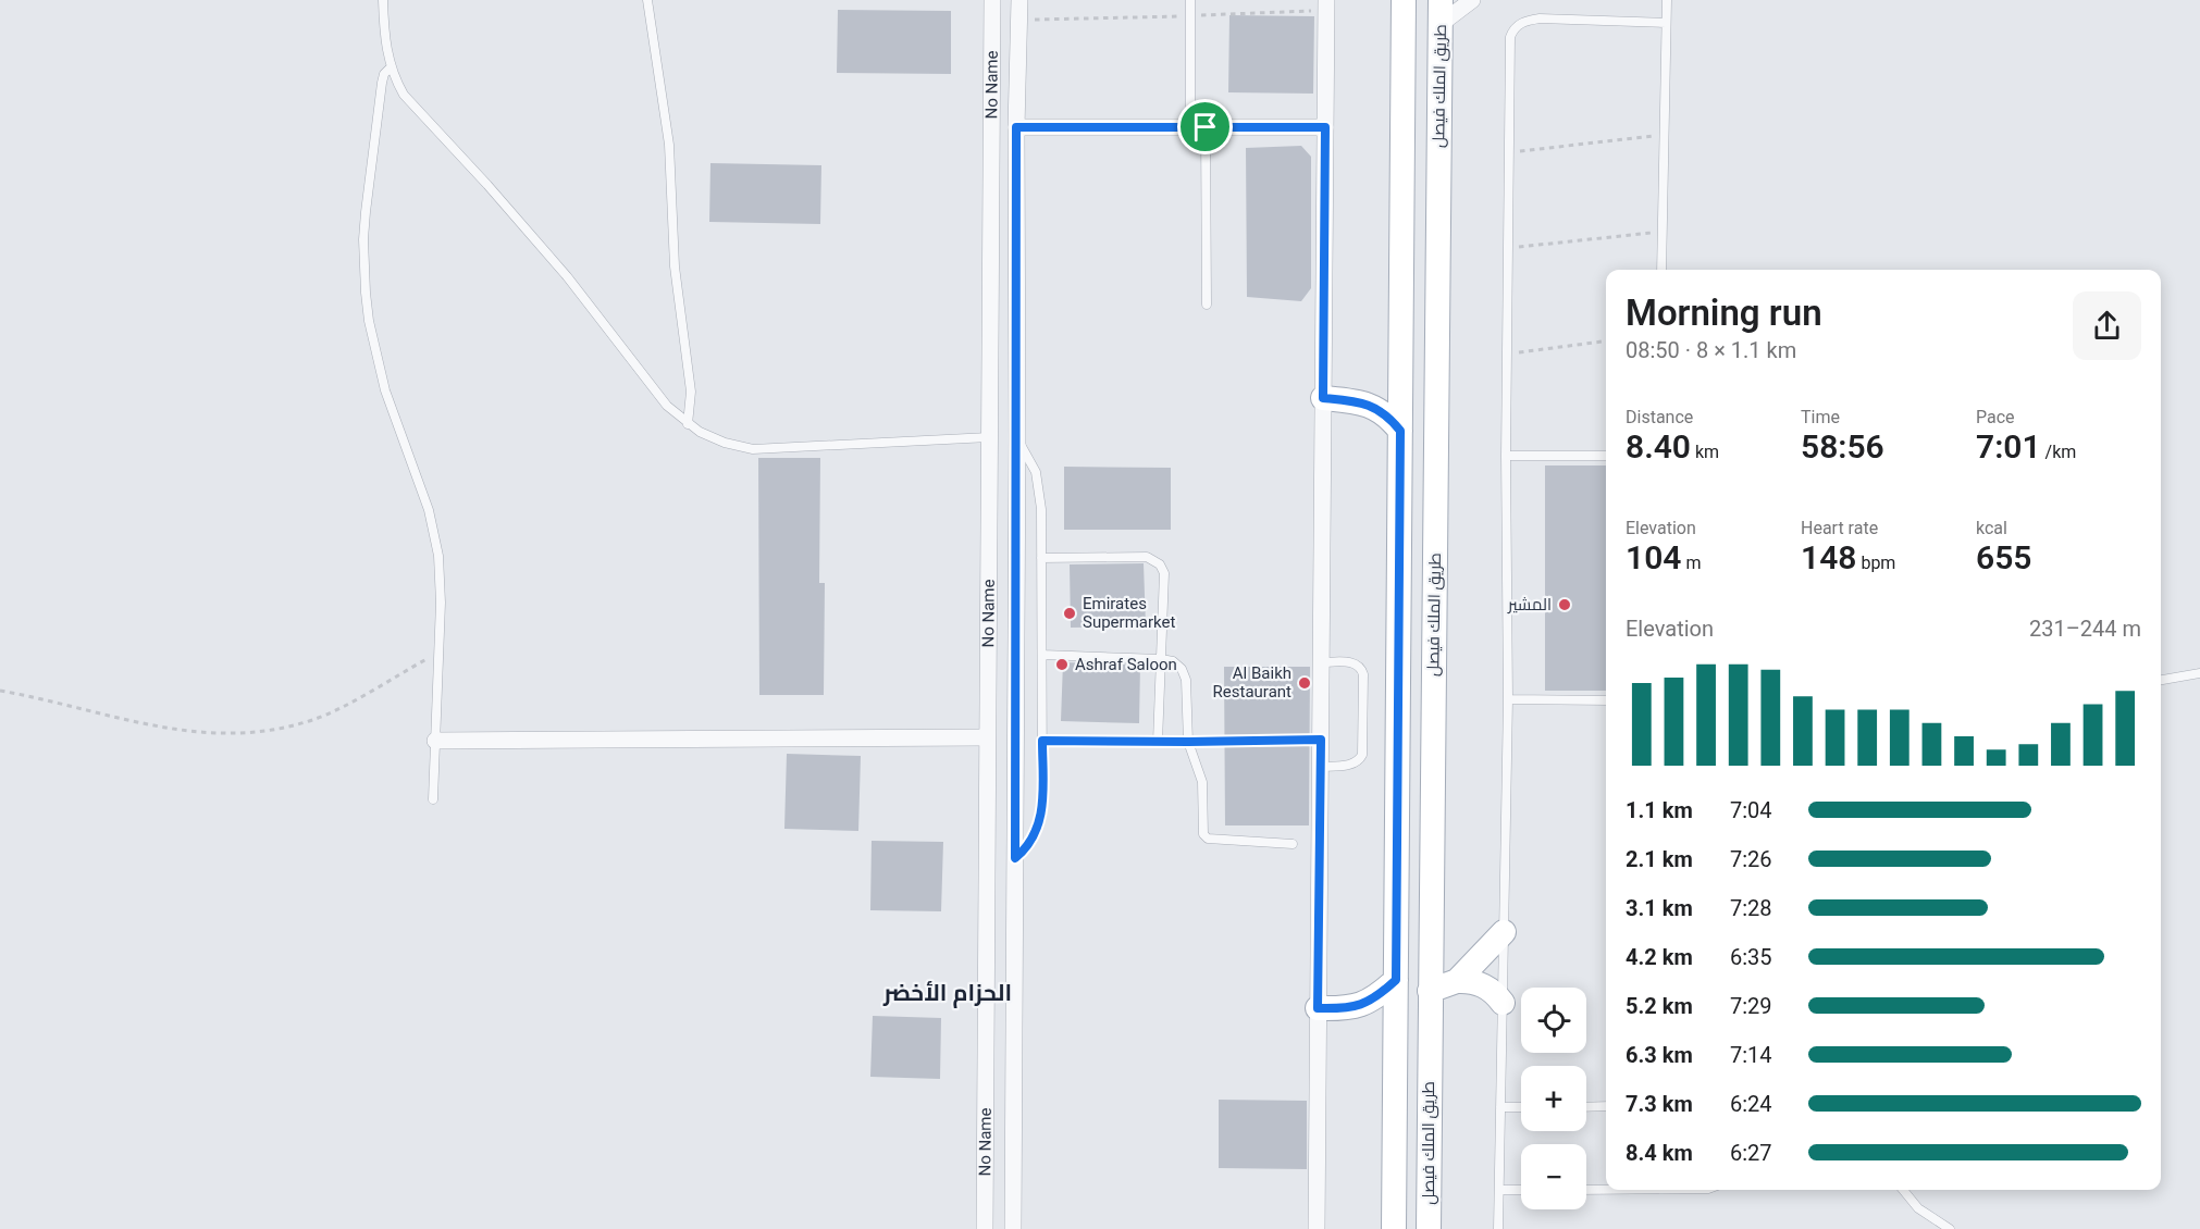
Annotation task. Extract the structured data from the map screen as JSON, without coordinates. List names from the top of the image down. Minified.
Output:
{"streets":{"main road":["طريق الملك فيصل"],"street":["No Name"]},"districts":["الحزام الأخضر"],"places":["المشير","Emirates Supermarket","Ashraf Saloon","Al Baikh Restaurant"],"page":{"heading":["Morning run","08:50 · 8 × 1.1 km"],"stats":[["Distance","8.40 km"],["Time","58:56"],["Pace","7:01 /km"],["Elevation","104 m"],["Heart rate","148 bpm"],["kcal","655"]],"chart":["Elevation","231–244 m"],"list":[{"name":"1.1 km","note":"7:04"},{"name":"2.1 km","note":"7:26"},{"name":"3.1 km","note":"7:28"},{"name":"4.2 km","note":"6:35"},{"name":"5.2 km","note":"7:29"},{"name":"6.3 km","note":"7:14"},{"name":"7.3 km","note":"6:24"},{"name":"8.4 km","note":"6:27"}],"map_buttons":["+","−"]}}
